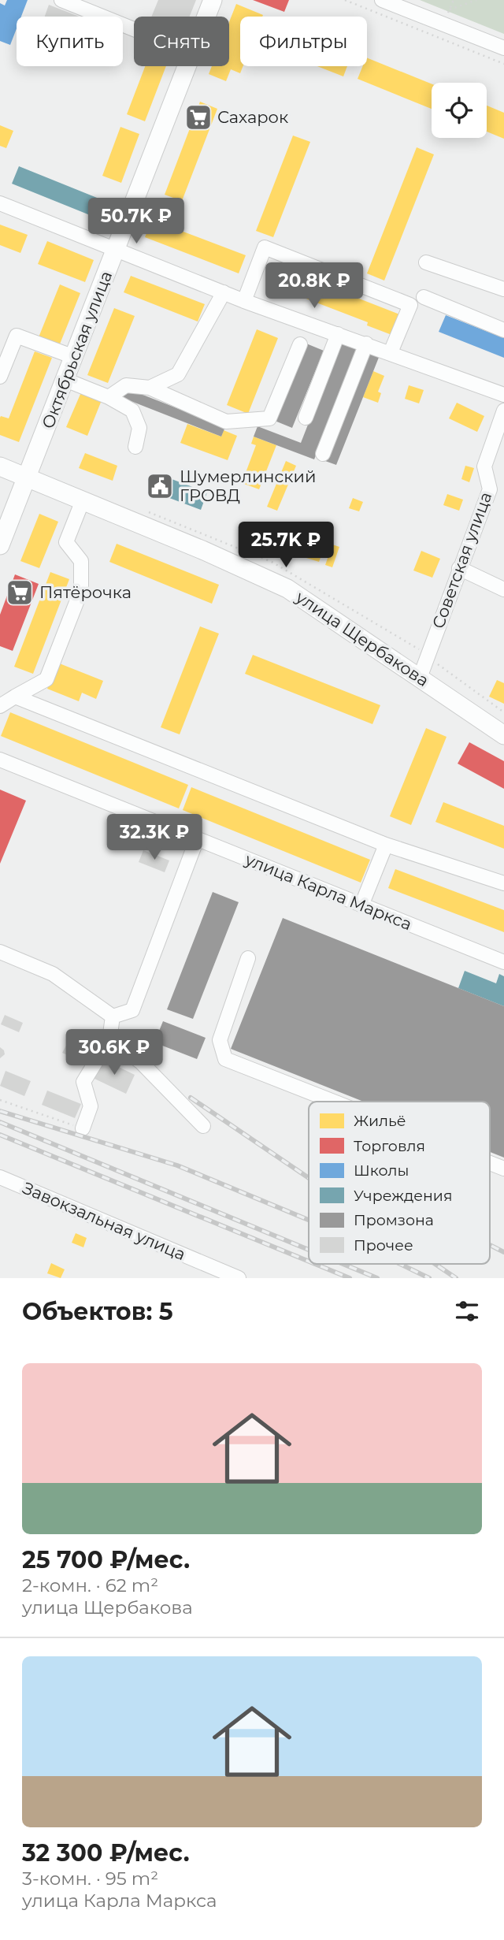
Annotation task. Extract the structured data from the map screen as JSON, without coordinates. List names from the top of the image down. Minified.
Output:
{"streets":{"main road":["Октябрьская улица","улица Щербакова"],"street":["Советская улица","улица Карла Маркса","Завокзальная улица"]},"crossings":[["Октябрьская улица","улица Щербакова"],["Советская улица","улица Щербакова"]],"places":{"supermarket":["Сахарок","Пятёрочка"],"public building":["Шумерлинский ГРОВД"]},"legend":["Жильё","Торговля","Школы","Учреждения","Промзона","Прочее"],"page":{"chip":["Купить","Снять","Фильтры"],"price":["50.7K ₽","20.8K ₽","25.7K ₽","32.3K ₽","30.6K ₽"],"heading":"Объектов: 5","list":[{"name":"25 700 ₽/мес.","note":"2-комн. · 62 m² · улица Щербакова"},{"name":"32 300 ₽/мес.","note":"3-комн. · 95 m² · улица Карла Маркса"}]}}
